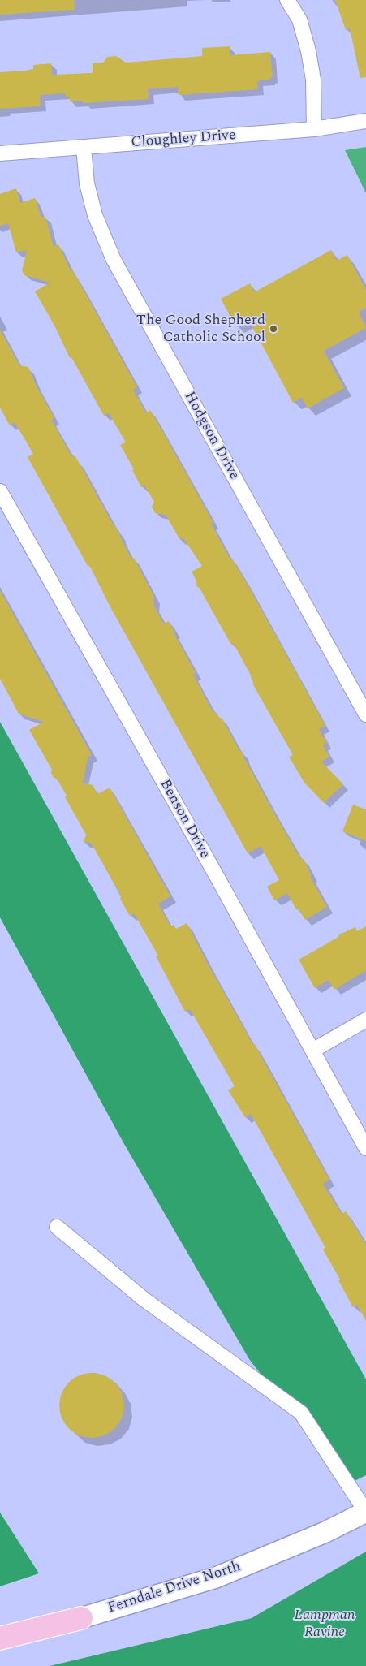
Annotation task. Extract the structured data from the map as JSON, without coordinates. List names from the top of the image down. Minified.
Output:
{"streets":{"main road":["Ferndale Drive North"],"street":["Cloughley Drive","Hodgson Drive","Benson Drive"]},"crossings":[["Cloughley Drive","Hodgson Drive"]],"parks":["Lampman Ravine"],"places":["The Good Shepherd Catholic School"]}
